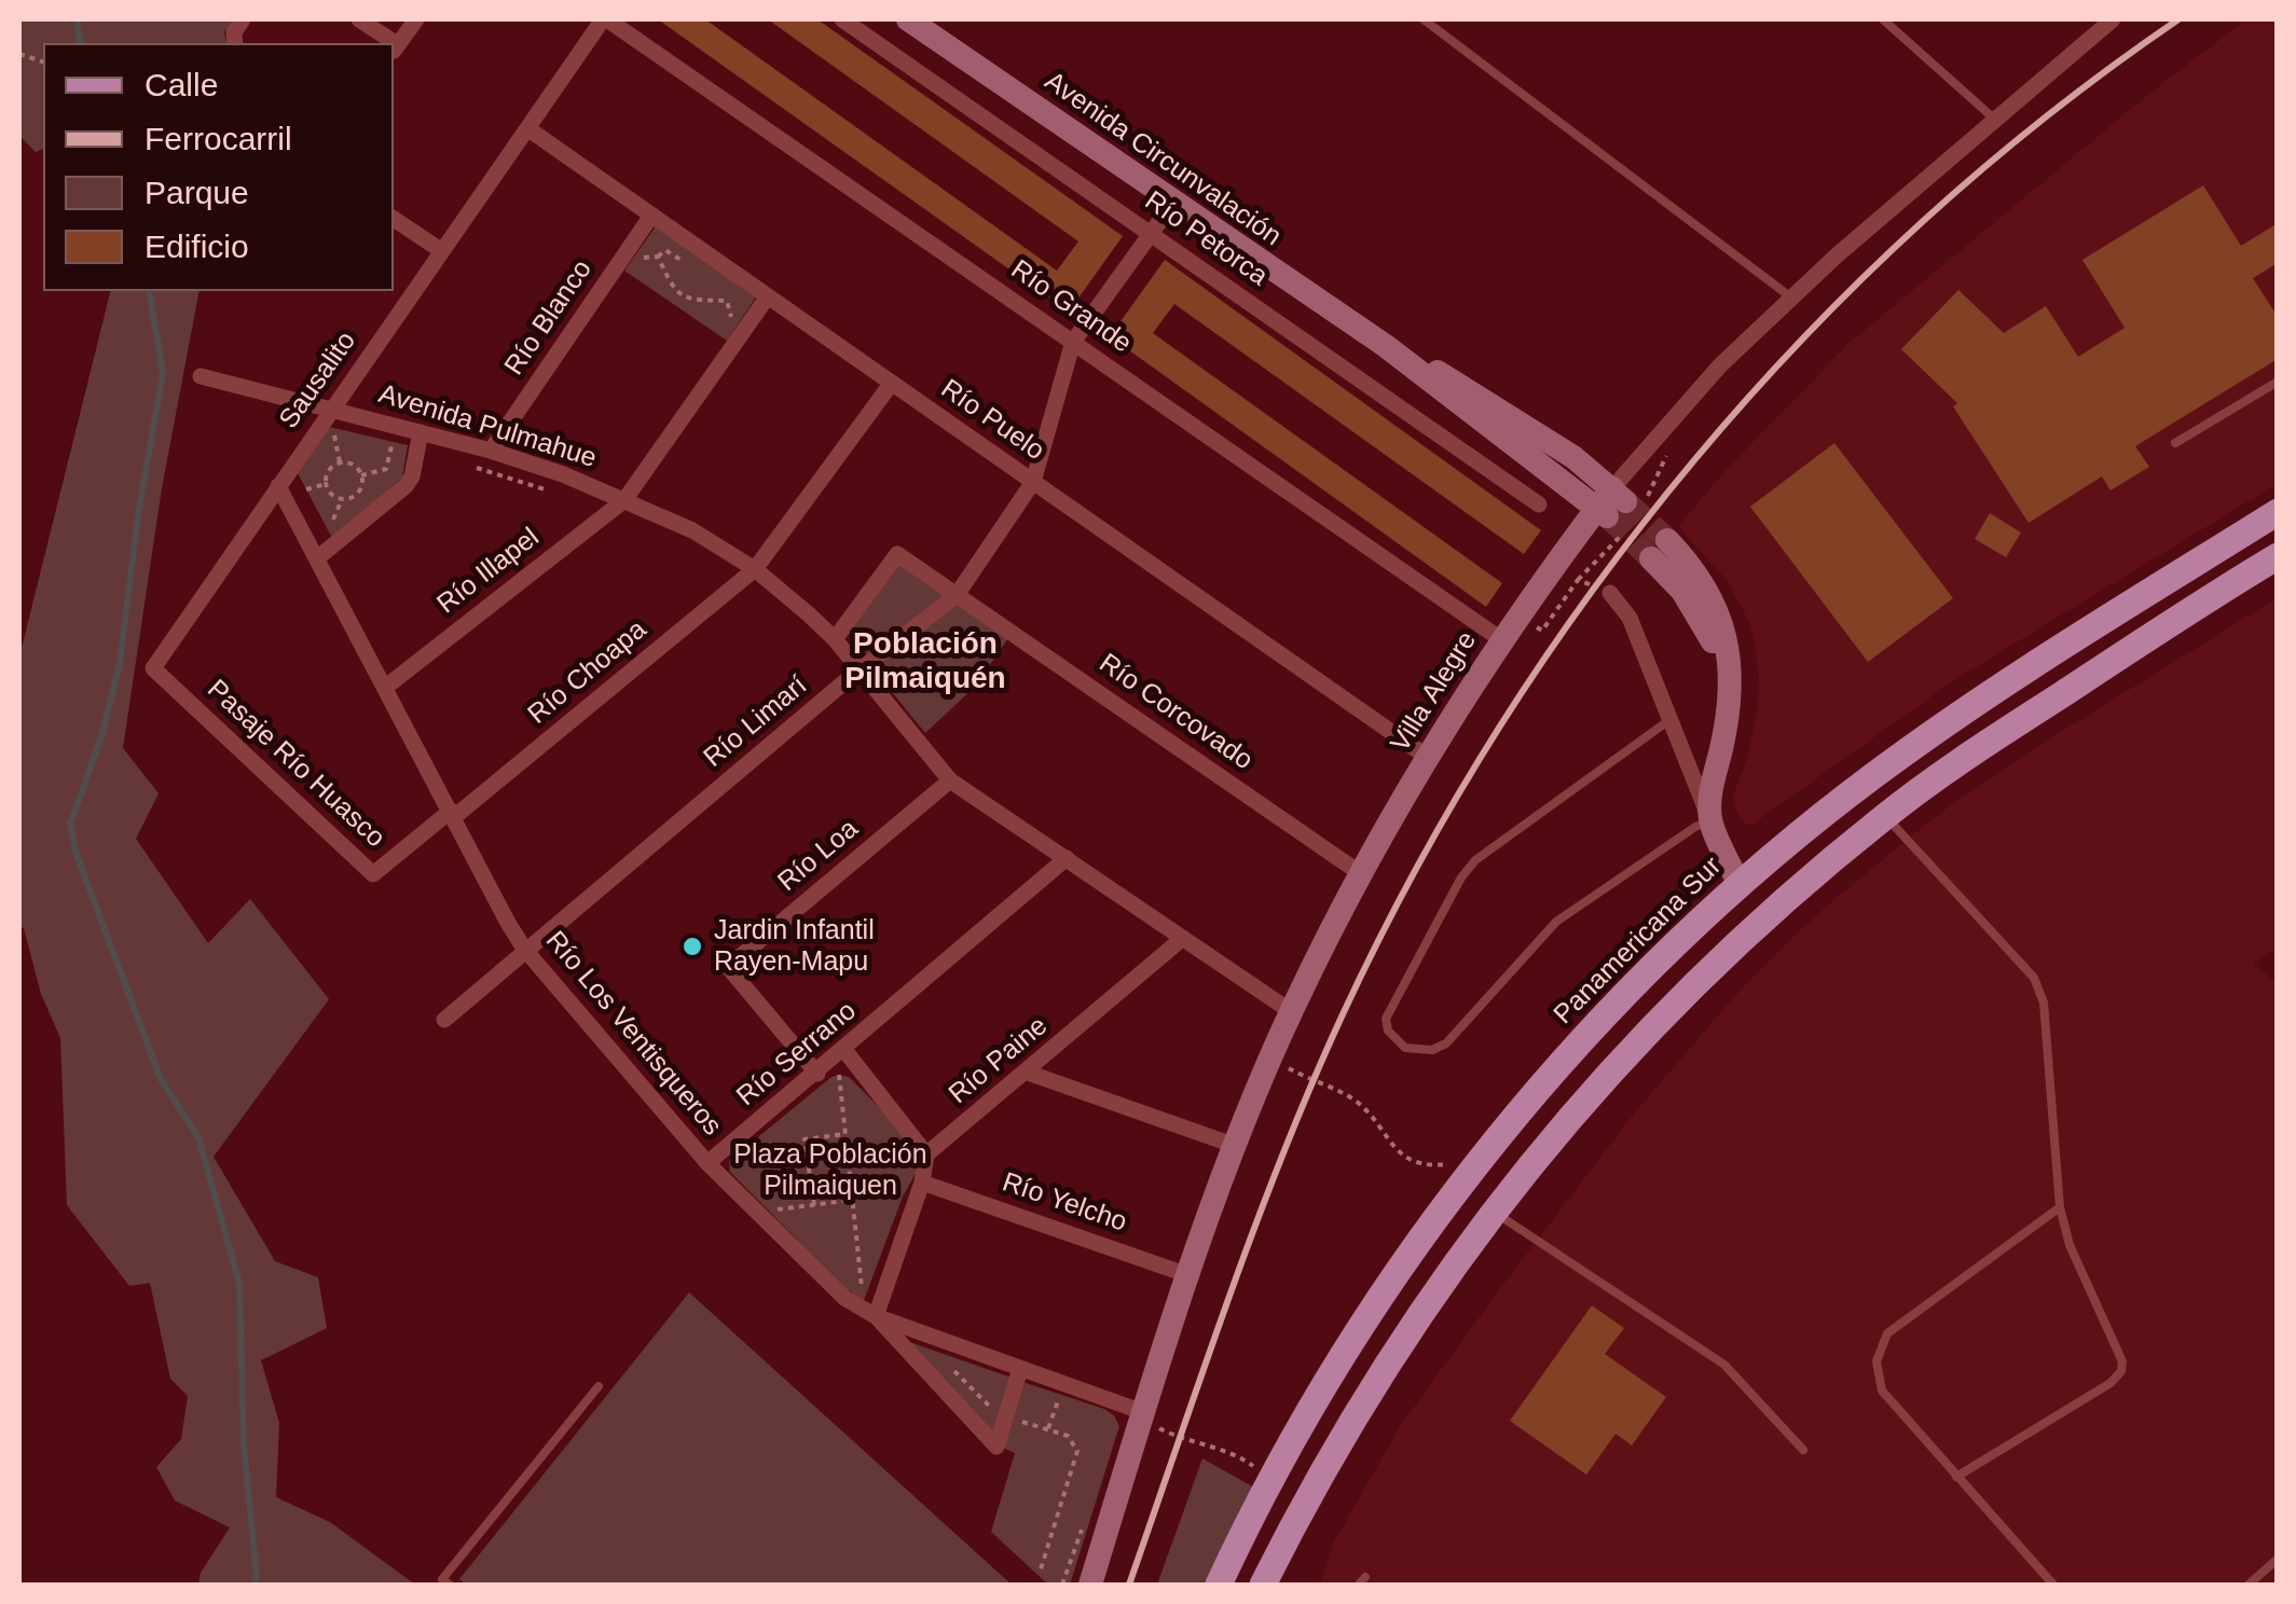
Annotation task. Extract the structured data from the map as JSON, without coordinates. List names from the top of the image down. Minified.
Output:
{"streets":{"main road":["Avenida Circunvalación","Villa Alegre","Panamericana Sur"],"street":["Río Petorca","Río Grande","Río Blanco","Sausalito","Río Puelo","Avenida Pulmahue","Río Illapel","Río Choapa","Río Corcovado","Río Limarí","Pasaje Río Huasco","Río Loa","Río Los Ventisqueros","Río Serrano","Río Paine","Río Yelcho"]},"crossings":[["Avenida Circunvalación","Villa Alegre"],["Avenida Circunvalación","Río Limarí"],["Río Petorca","Río Limarí"],["Río Grande","Sausalito"],["Río Grande","Villa Alegre"],["Río Grande","Río Limarí"],["Río Blanco","Río Puelo"],["Río Blanco","Avenida Pulmahue"],["Sausalito","Río Puelo"],["Sausalito","Avenida Pulmahue"],["Sausalito","Pasaje Río Huasco"],["Sausalito","Río Los Ventisqueros"],["Río Puelo","Río Illapel"],["Río Puelo","Río Choapa"],["Río Puelo","Villa Alegre"],["Río Puelo","Río Limarí"],["Avenida Pulmahue","Río Illapel"],["Avenida Pulmahue","Río Choapa"],["Avenida Pulmahue","Villa Alegre"],["Avenida Pulmahue","Río Corcovado"],["Avenida Pulmahue","Río Limarí"],["Avenida Pulmahue","Río Loa"],["Avenida Pulmahue","Río Serrano"],["Avenida Pulmahue","Río Paine"],["Río Illapel","Río Los Ventisqueros"],["Río Choapa","Pasaje Río Huasco"],["Río Choapa","Río Los Ventisqueros"],["Villa Alegre","Río Corcovado"],["Villa Alegre","Río Los Ventisqueros"],["Villa Alegre","Río Yelcho"],["Río Corcovado","Río Limarí"],["Río Limarí","Río Los Ventisqueros"],["Pasaje Río Huasco","Río Los Ventisqueros"],["Río Loa","Río Serrano"],["Río Los Ventisqueros","Río Serrano"]],"districts":["Población Pilmaiquén"],"parks":["Plaza Población Pilmaiquen"],"places":["Jardin Infantil Rayen-Mapu"],"legend":["Calle","Ferrocarril","Parque","Edificio"]}
